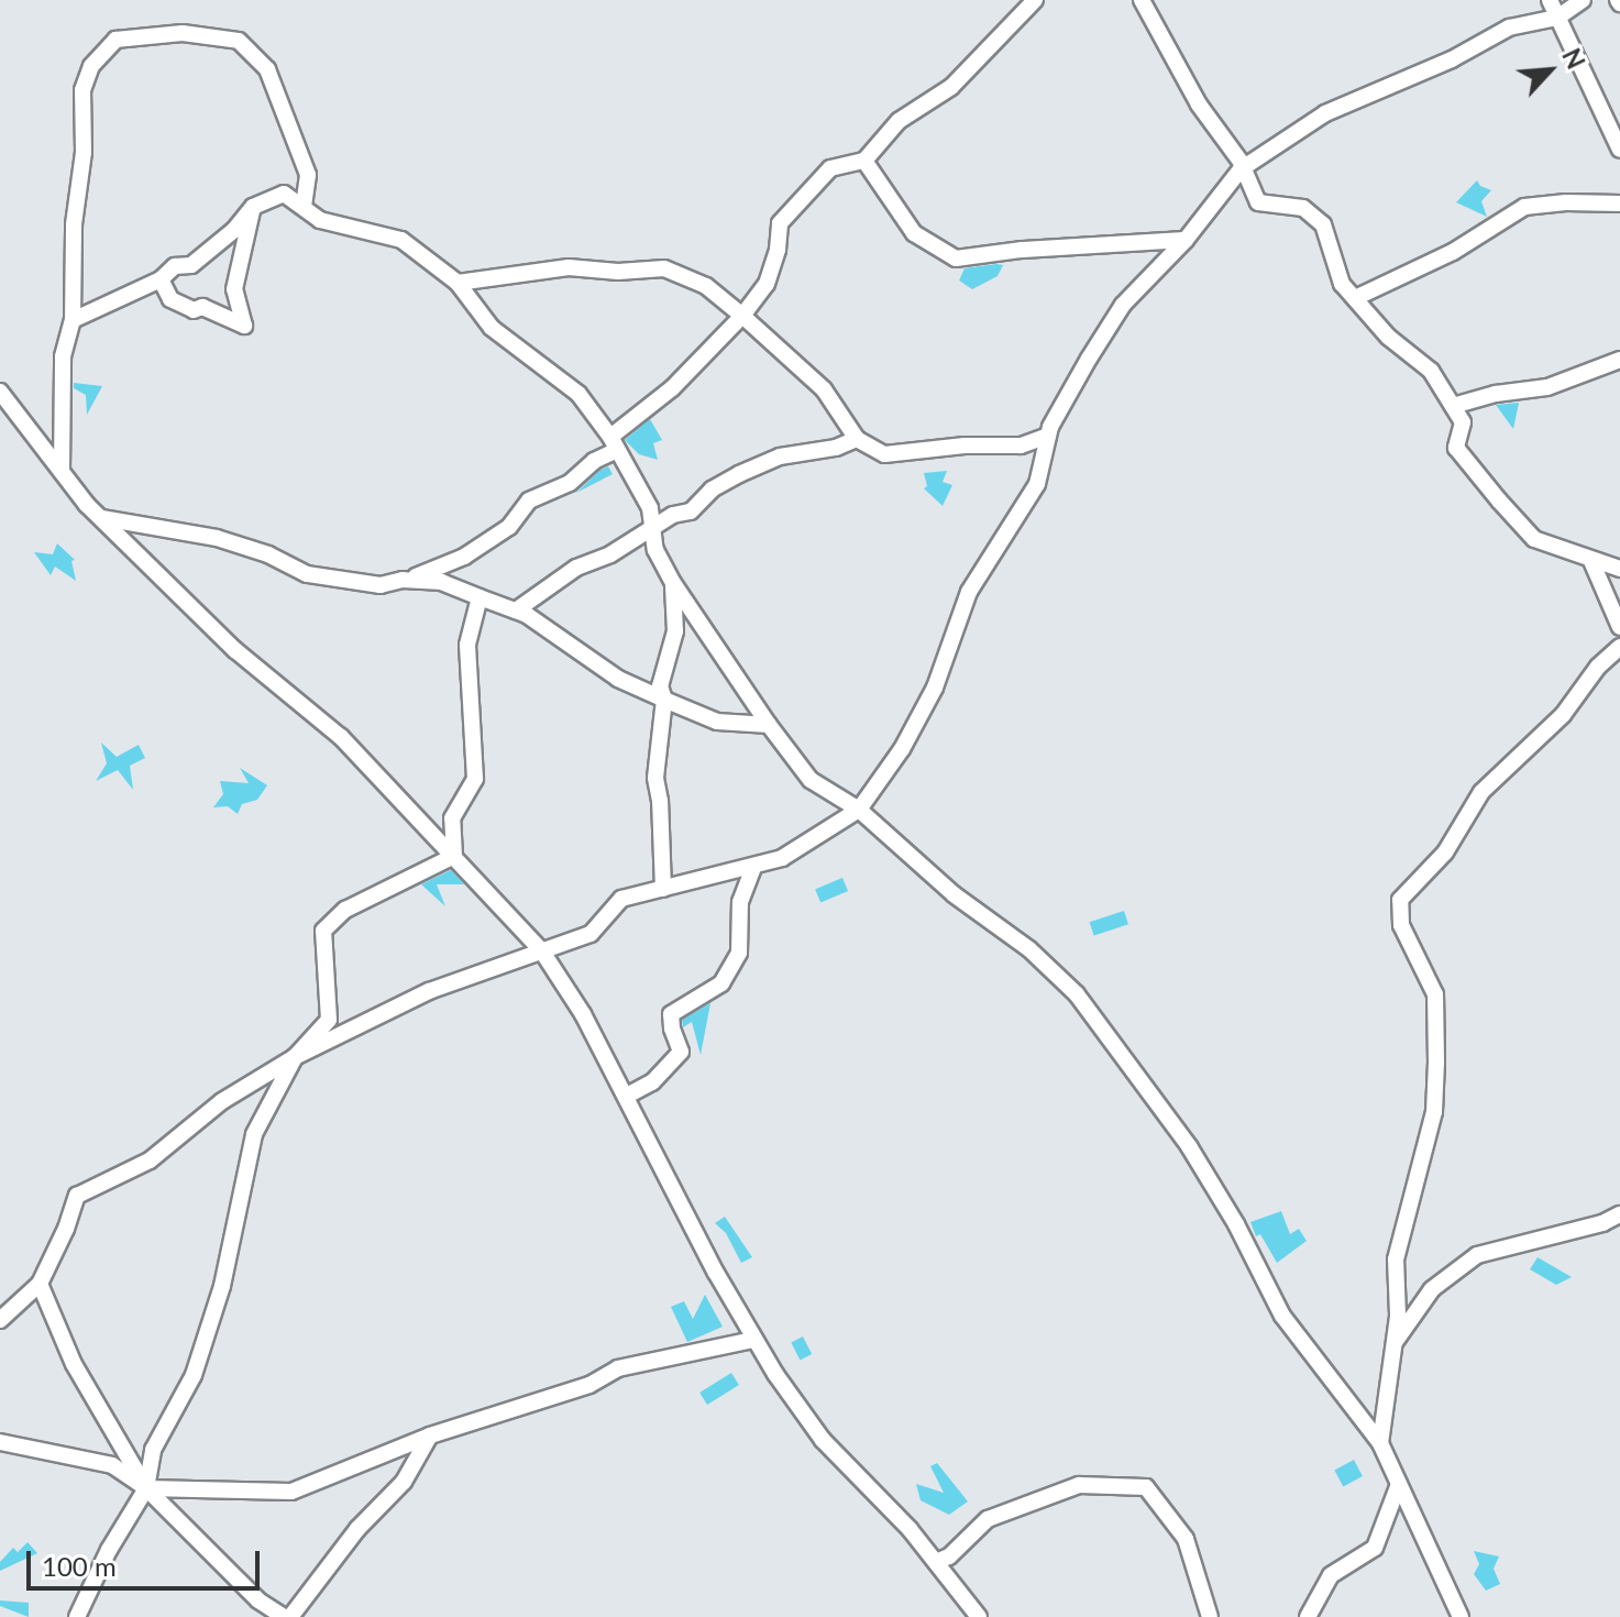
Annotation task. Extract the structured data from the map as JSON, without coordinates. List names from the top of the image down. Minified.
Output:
{"scale_bar":"100 m","north":"top right"}
